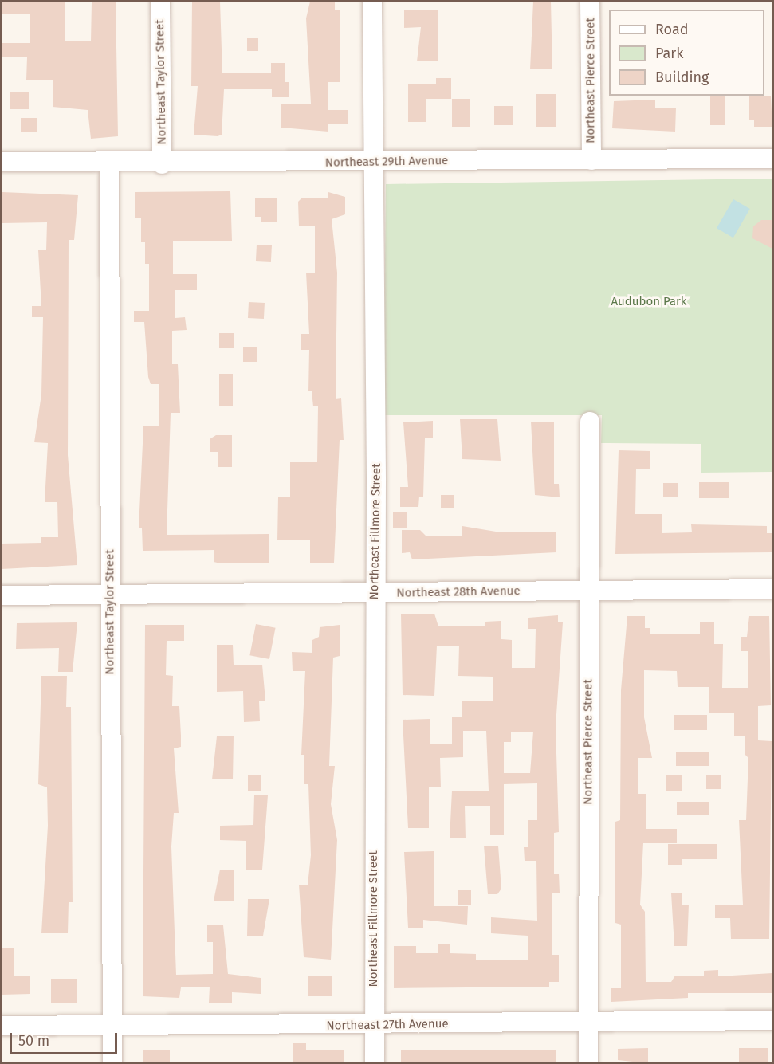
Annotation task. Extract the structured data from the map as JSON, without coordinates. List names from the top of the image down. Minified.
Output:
{"streets":{"street":["Northeast Pierce Street","Northeast Taylor Street","Northeast 29th Avenue","Northeast Fillmore Street","Northeast 28th Avenue","Northeast 27th Avenue"]},"crossings":[["Northeast Pierce Street","Northeast 29th Avenue"],["Northeast Pierce Street","Northeast 28th Avenue"],["Northeast Pierce Street","Northeast 27th Avenue"],["Northeast Taylor Street","Northeast 29th Avenue"],["Northeast Taylor Street","Northeast 28th Avenue"],["Northeast Taylor Street","Northeast 27th Avenue"],["Northeast 29th Avenue","Northeast Fillmore Street"],["Northeast Fillmore Street","Northeast 28th Avenue"],["Northeast Fillmore Street","Northeast 27th Avenue"]],"parks":["Audubon Park"],"legend":["Road","Park","Building"],"scale_bar":"50 m"}
